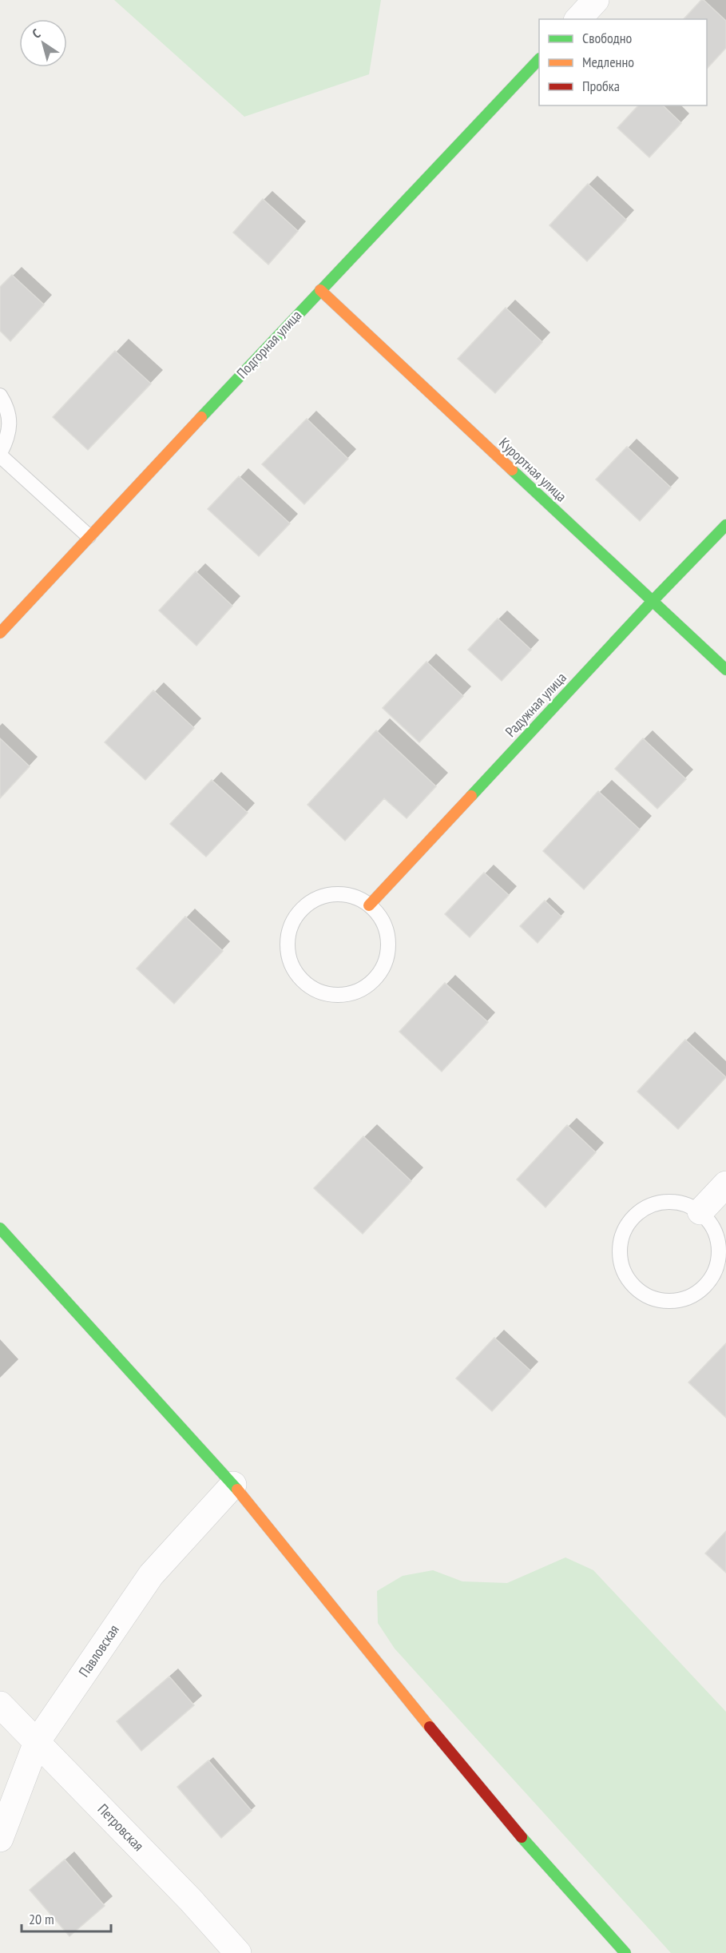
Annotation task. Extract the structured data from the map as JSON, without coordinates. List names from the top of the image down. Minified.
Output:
{"streets":{"street":["Подгорная улица","Курортная улица","Радужная улица","Павловская","Петровская"]},"crossings":[["Подгорная улица","Курортная улица"],["Курортная улица","Радужная улица"],["Павловская","Петровская"]],"legend":["Свободно","Медленно","Пробка"],"scale_bar":"20 m","north":"top left"}
